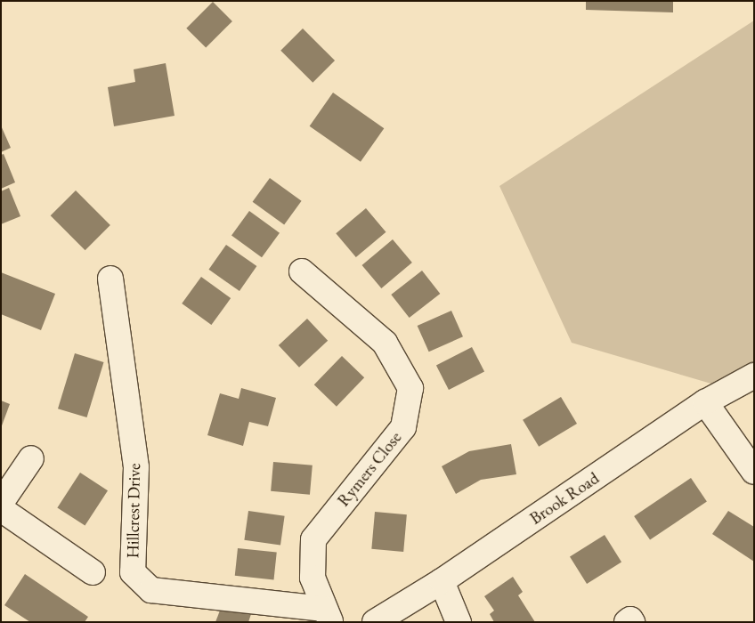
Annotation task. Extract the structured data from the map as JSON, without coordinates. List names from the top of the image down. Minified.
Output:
{"streets":{"street":["Rymers Close","Brook Road","Hillcrest Drive"]},"crossings":[["Rymers Close","Hillcrest Drive"]]}
